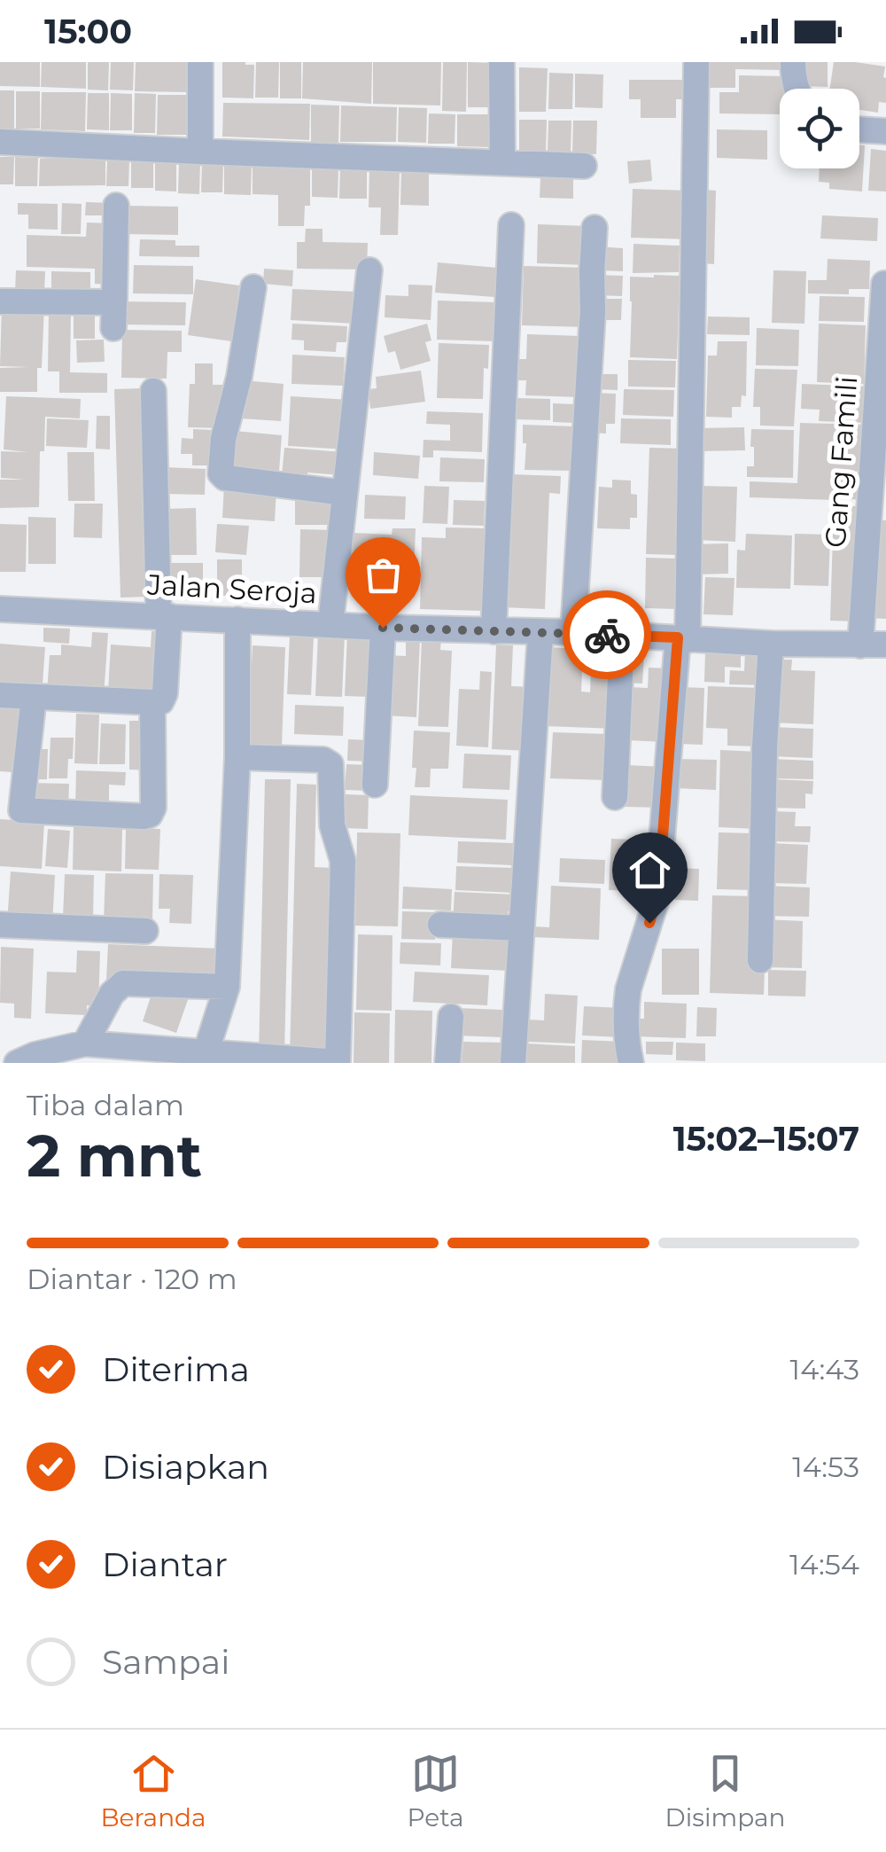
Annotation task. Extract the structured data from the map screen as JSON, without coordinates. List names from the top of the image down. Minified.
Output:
{"streets":{"street":["Gang Famili","Jalan Seroja"]},"crossings":[["Gang Famili","Jalan Seroja"]],"page":{"status":"15:00","heading":["2 mnt","Tiba dalam","15:02–15:07"],"bar":"Diantar · 120 m","list":[["Diterima","14:43"],["Disiapkan","14:53"],["Diantar","14:54"],"Sampai"],"tabs":["Beranda","Peta","Disimpan"]}}
